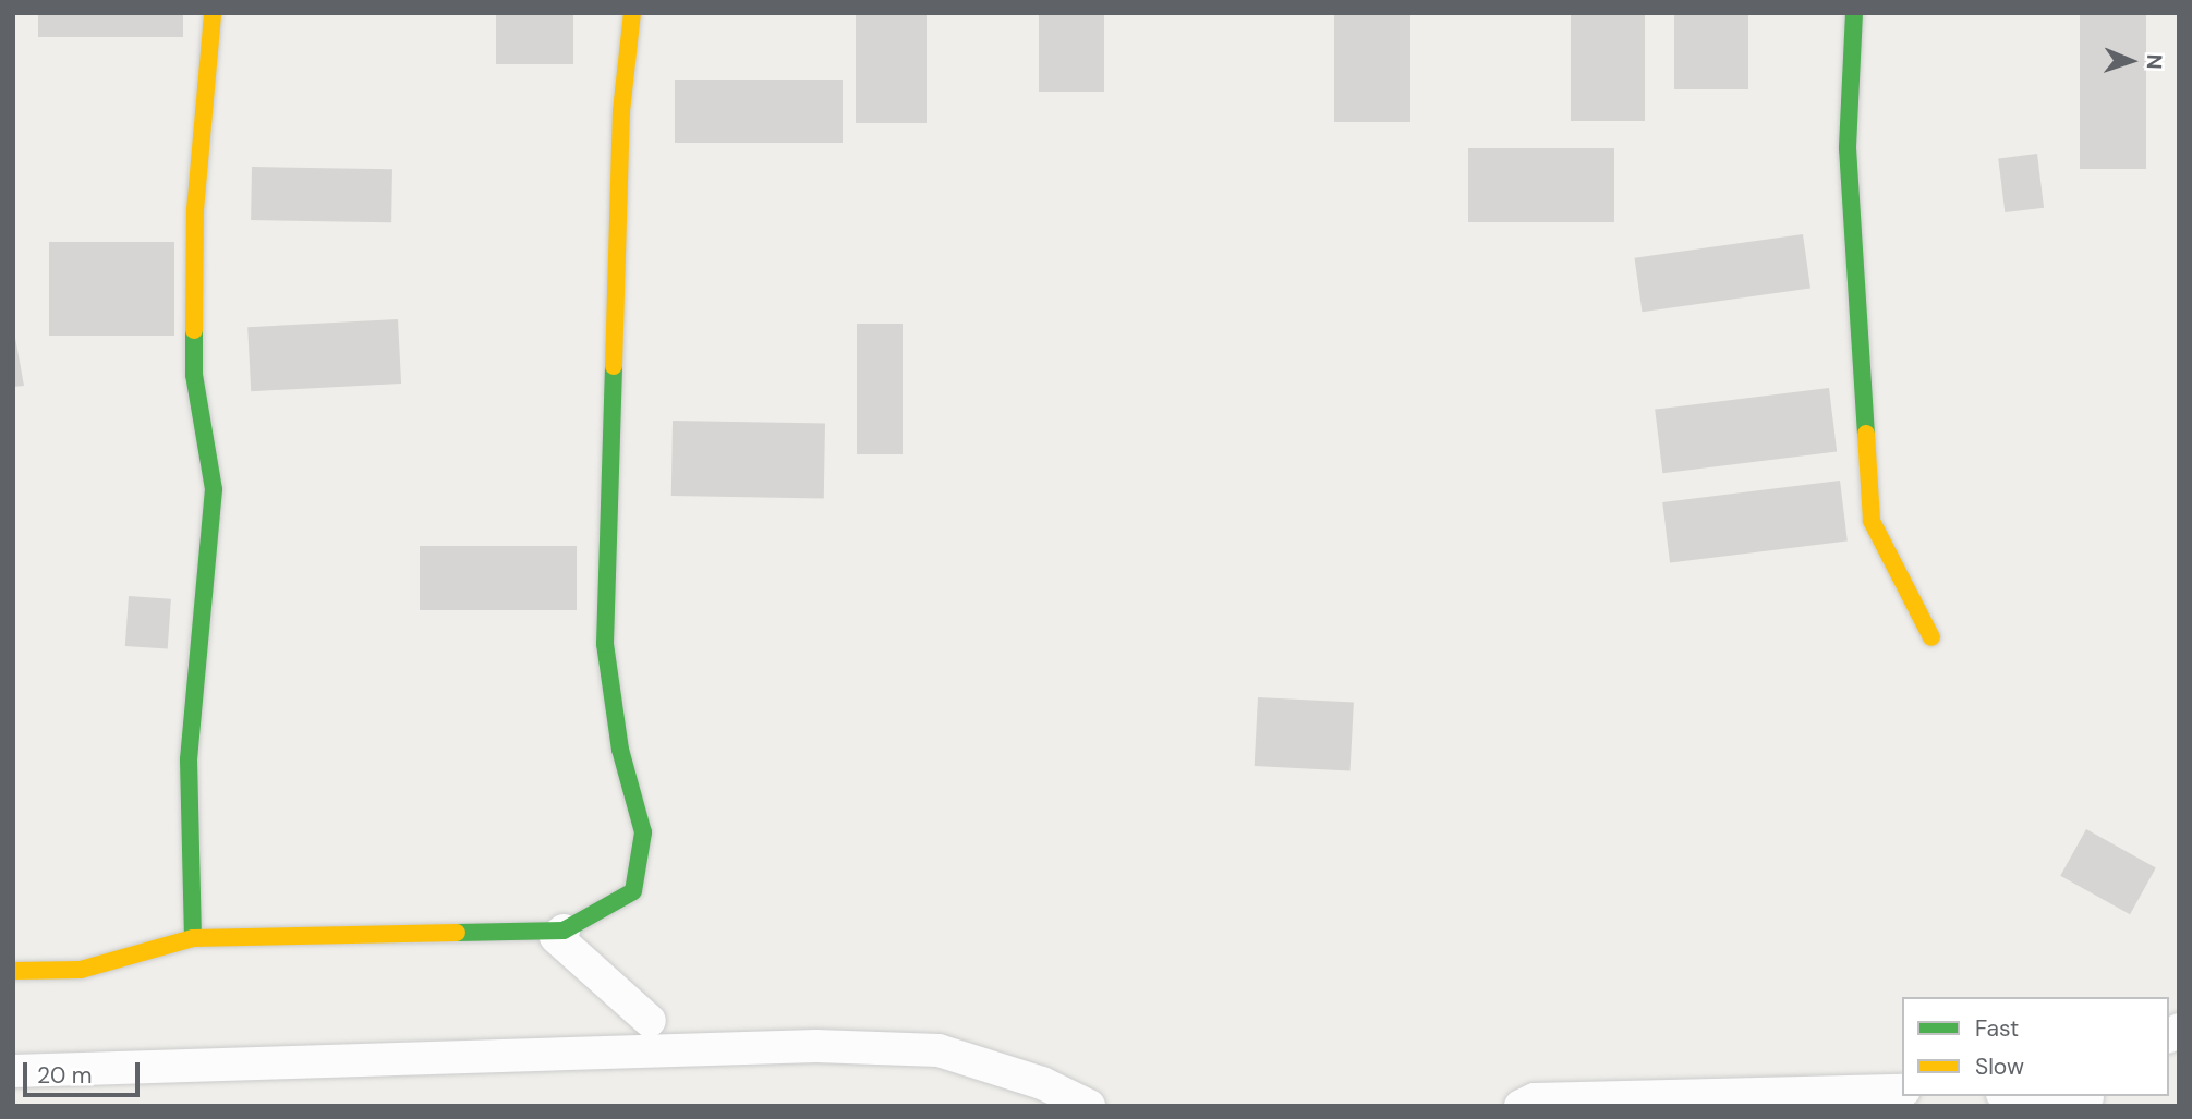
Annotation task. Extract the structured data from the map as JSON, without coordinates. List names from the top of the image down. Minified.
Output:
{"legend":["Fast","Slow"],"scale_bar":"20 m","north":"right"}
